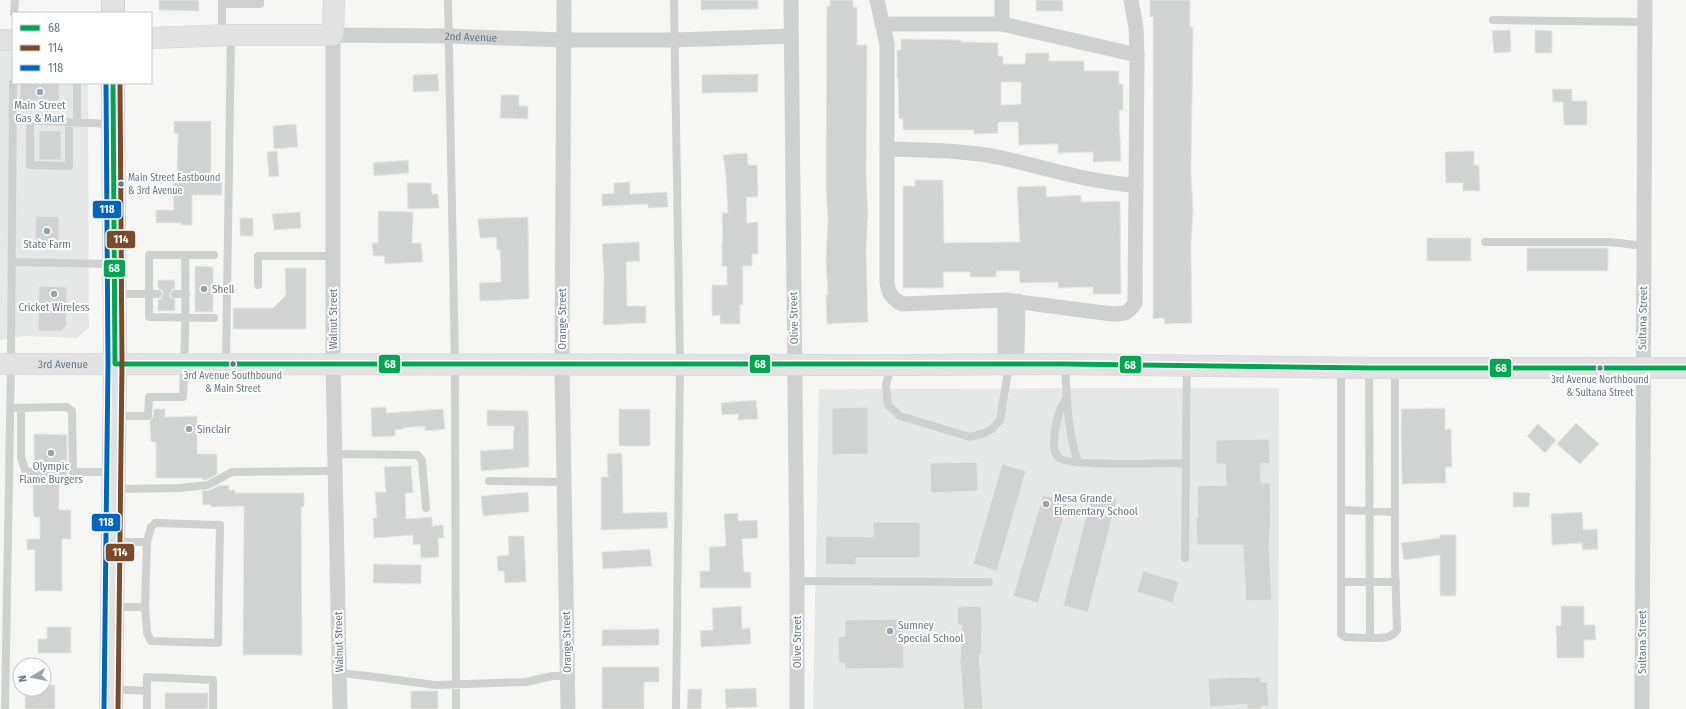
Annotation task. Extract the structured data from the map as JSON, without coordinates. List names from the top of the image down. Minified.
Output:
{"streets":{"street":["2nd Avenue","Olive Street","Sultana Street","Walnut Street","Orange Street","3rd Avenue"]},"crossings":[["2nd Avenue","Olive Street"],["2nd Avenue","Walnut Street"],["2nd Avenue","Orange Street"],["Olive Street","3rd Avenue"],["Sultana Street","3rd Avenue"],["Walnut Street","3rd Avenue"],["Orange Street","3rd Avenue"]],"places":["Main Street Gas & Mart","Main Street Eastbound & 3rd Avenue","State Farm","Shell","Cricket Wireless","3rd Avenue Southbound & Main Street","3rd Avenue Northbound & Sultana Street","Sinclair","Olympic Flame Burgers","Mesa Grande Elementary School","Sumney Special School"],"lines":["transit line 68","transit line 114","transit line 118"],"legend":["68","114","118"],"north":"left"}
